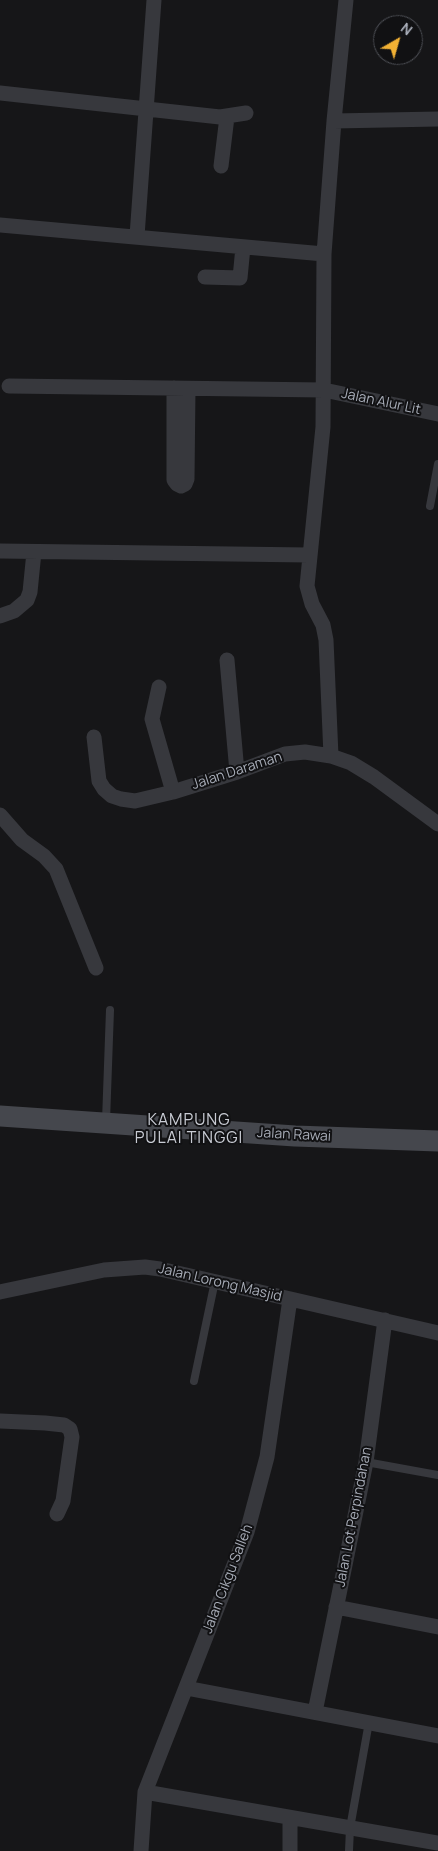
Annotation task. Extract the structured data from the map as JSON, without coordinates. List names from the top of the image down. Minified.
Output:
{"streets":{"main road":["Jalan Rawai"],"street":["Jalan Alur Lit","Jalan Daraman","Jalan Lorong Masjid","Jalan Lot Perpindahan","Jalan Cikgu Salleh"]},"crossings":[["Jalan Lorong Masjid","Jalan Lot Perpindahan"],["Jalan Lorong Masjid","Jalan Cikgu Salleh"]],"districts":["KAMPUNG PULAI TINGGI"],"north":"top right"}
